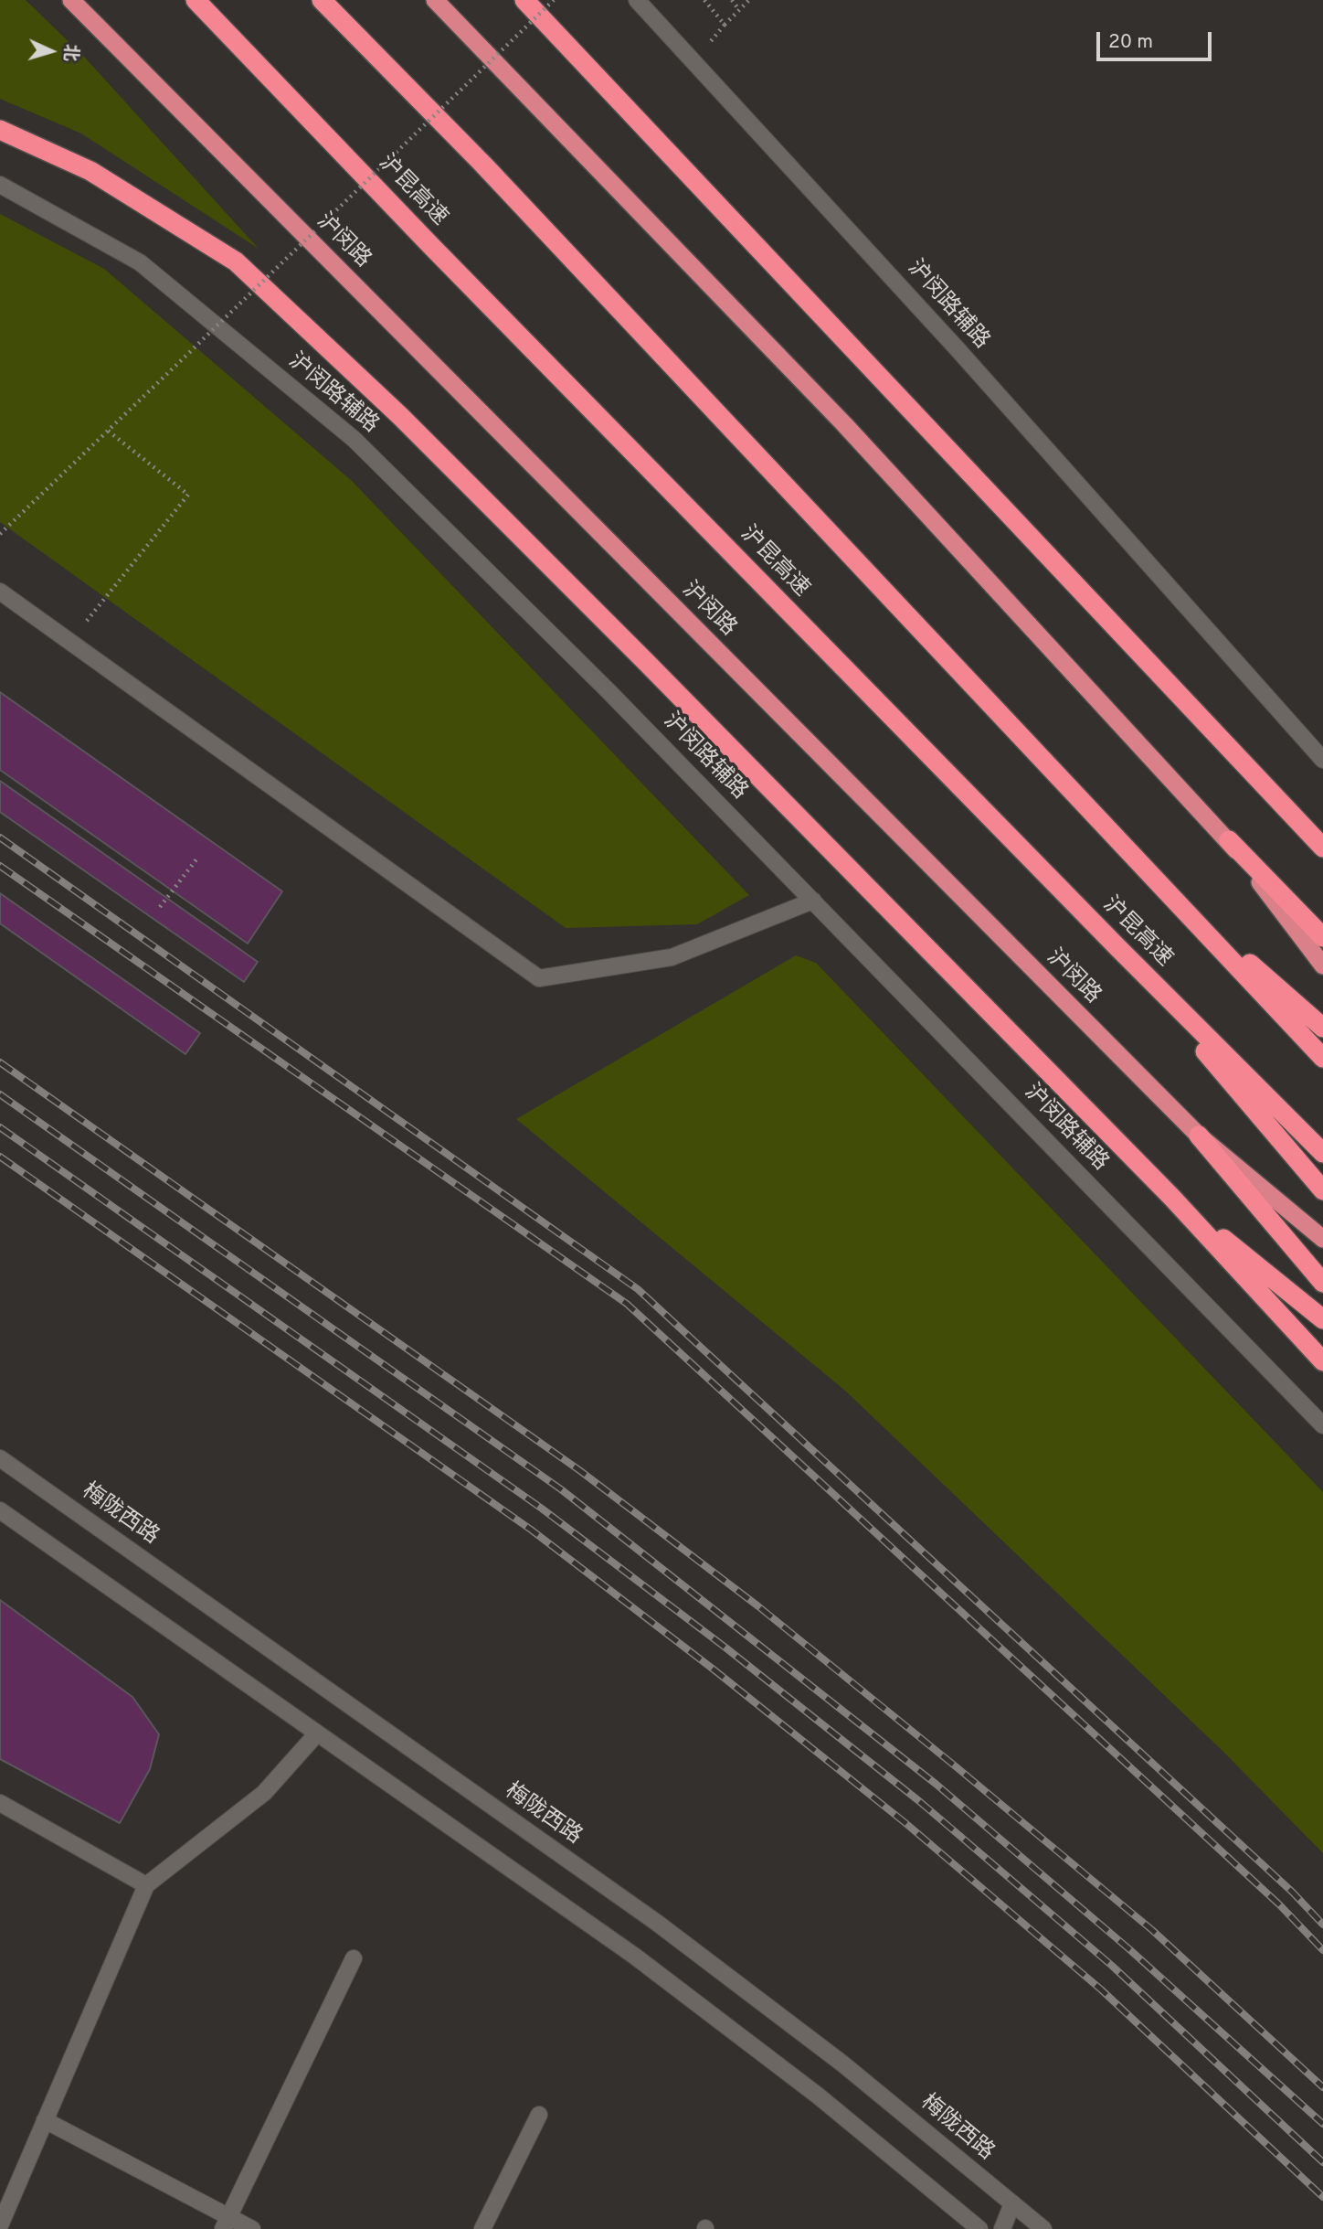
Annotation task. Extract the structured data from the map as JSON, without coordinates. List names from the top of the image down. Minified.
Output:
{"streets":{"highway":["沪昆高速","沪闵路"],"street":["沪闵路辅路","梅陇西路"]},"scale_bar":"20 m","north":"right"}
